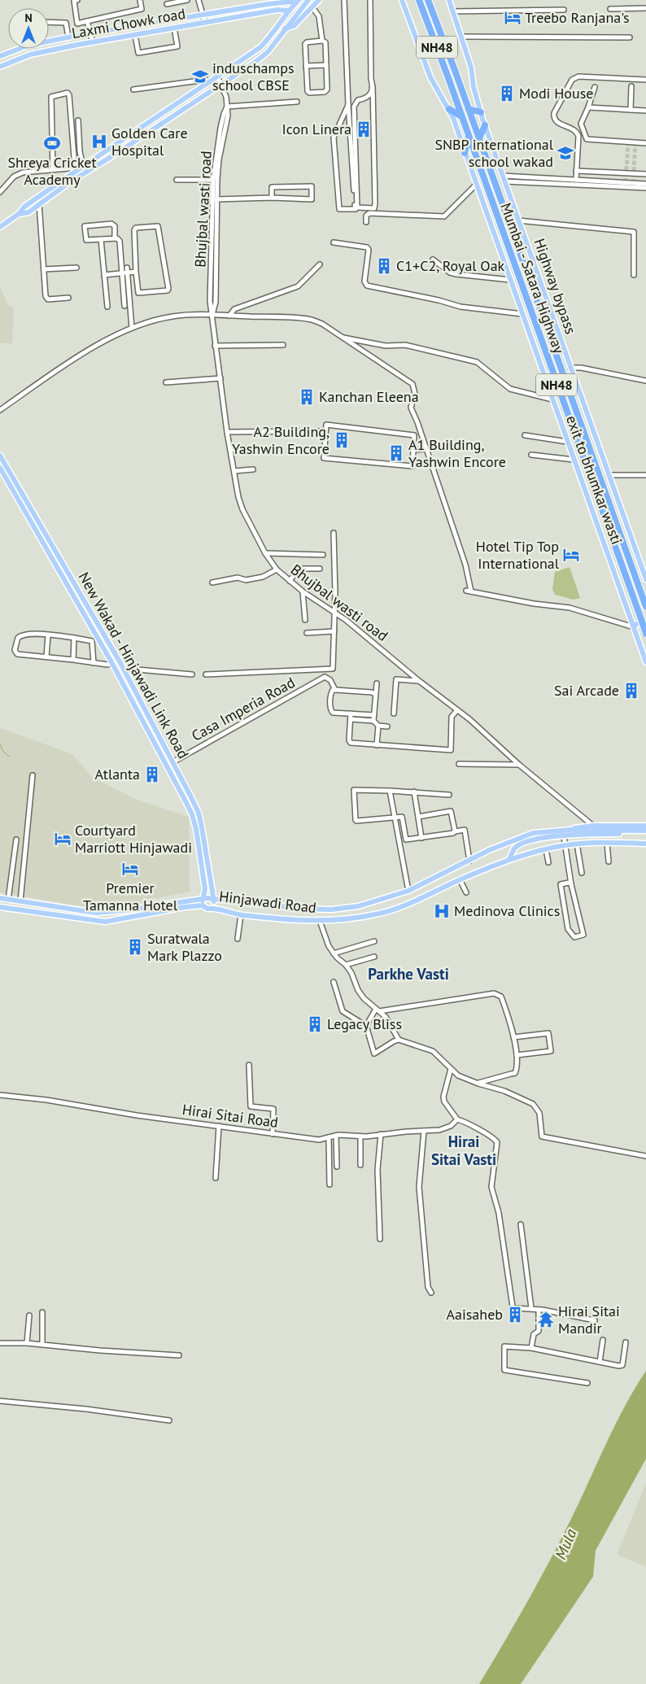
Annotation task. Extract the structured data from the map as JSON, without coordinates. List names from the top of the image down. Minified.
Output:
{"streets":{"highway":["NH48","Mumbai - Satara Highway"],"main road":["Laxmi Chowk road","Highway bypass","exit to bhumkar wasti","New Wakad - Hinjawadi Link Road","Hinjawadi Road"],"street":["Bhujbal wasti road","Casa Imperia Road","Hirai Sitai Road"]},"crossings":[["Bhujbal wasti road","Hinjawadi Road"],["New Wakad - Hinjawadi Link Road","Casa Imperia Road"],["New Wakad - Hinjawadi Link Road","Hinjawadi Road"]],"districts":["Parkhe Vasti","Hirai Sitai Vasti"],"water":["Mula"],"places":{"hotel":["Treebo Ranjana's","Hotel Tip Top International","Courtyard Marriott Hinjawadi","Premier Tamanna Hotel"],"school or university":["induschamps school CBSE","SNBP international school wakad"],"building":["Modi House","Icon Linera","C1+C2, Royal Oak","Kanchan Eleena","A2 Building, Yashwin Encore","A1 Building, Yashwin Encore","Sai Arcade","Atlanta","Suratwala Mark Plazzo","Legacy Bliss","Aaisaheb"],"hospital":["Golden Care Hospital","Medinova Clinics"],"sports":["Shreya Cricket Academy"],"temple":["Hirai Sitai Mandir"]},"north":"top"}
